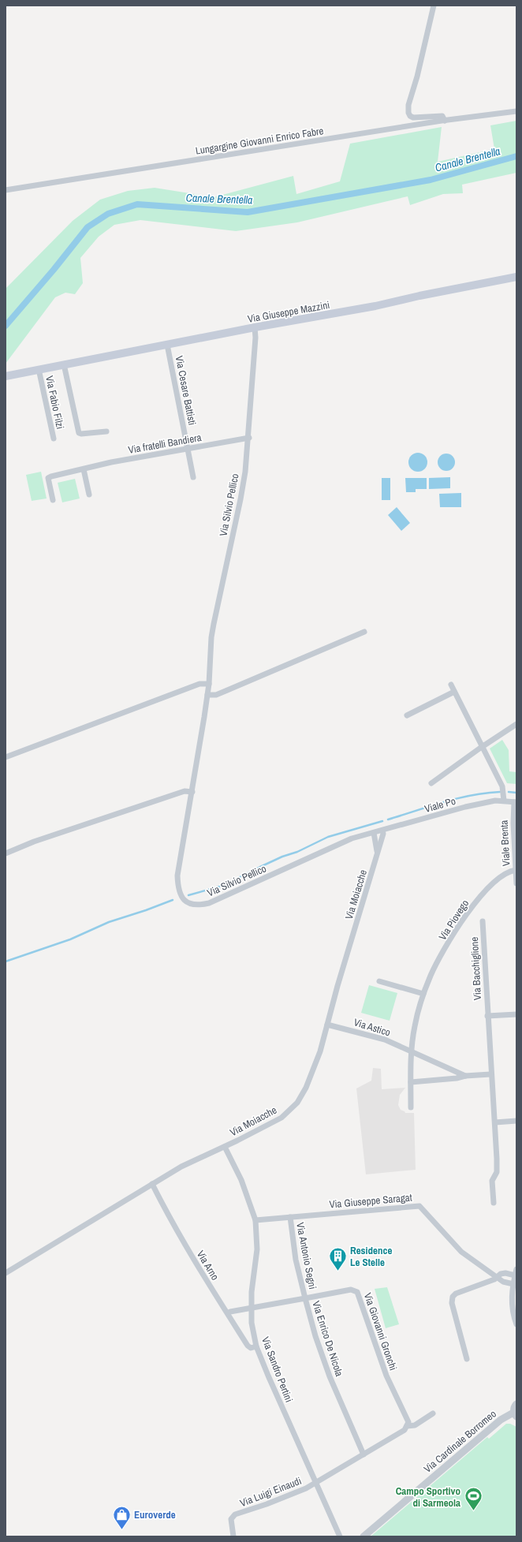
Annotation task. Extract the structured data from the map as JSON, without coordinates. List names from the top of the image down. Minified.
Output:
{"streets":{"main road":["Via Giuseppe Mazzini"],"street":["Lungargine Giovanni Enrico Fabre","Via Cesare Battisti","Via Fabio Filzi","Via fratelli Bandiera","Via Silvio Pellico","Viale Po","Viale Brenta","Via Moiacche","Via Piovego","Via Bacchiglione","Via Astico","Via Giuseppe Saragat","Via Antonio Segni","Via Arno","Via Giovanni Gronchi","Via Enrico De Nicola","Via Sandro Pertini","Via Cardinale Borromeo","Via Luigi Einaudi"]},"crossings":[["Via Giuseppe Mazzini","Via Cesare Battisti"],["Via Giuseppe Mazzini","Via Fabio Filzi"],["Via Giuseppe Mazzini","Via Silvio Pellico"],["Via Cesare Battisti","Via fratelli Bandiera"],["Via fratelli Bandiera","Via Silvio Pellico"],["Via Silvio Pellico","Viale Po"],["Via Silvio Pellico","Via Moiacche"],["Viale Po","Viale Brenta"],["Viale Po","Via Moiacche"],["Viale Brenta","Via Piovego"],["Via Moiacche","Via Astico"],["Via Moiacche","Via Arno"],["Via Moiacche","Via Sandro Pertini"],["Via Piovego","Via Astico"],["Via Giuseppe Saragat","Via Antonio Segni"],["Via Giuseppe Saragat","Via Sandro Pertini"],["Via Antonio Segni","Via Giovanni Gronchi"],["Via Antonio Segni","Via Enrico De Nicola"],["Via Arno","Via Sandro Pertini"],["Via Giovanni Gronchi","Via Enrico De Nicola"],["Via Enrico De Nicola","Via Sandro Pertini"],["Via Sandro Pertini","Via Luigi Einaudi"]],"water":["Canale Brentella"],"places":{"building":["Residence Le Stelle"],"sports":["Campo Sportivo di Sarmeola"],"shop":["Euroverde"]}}
